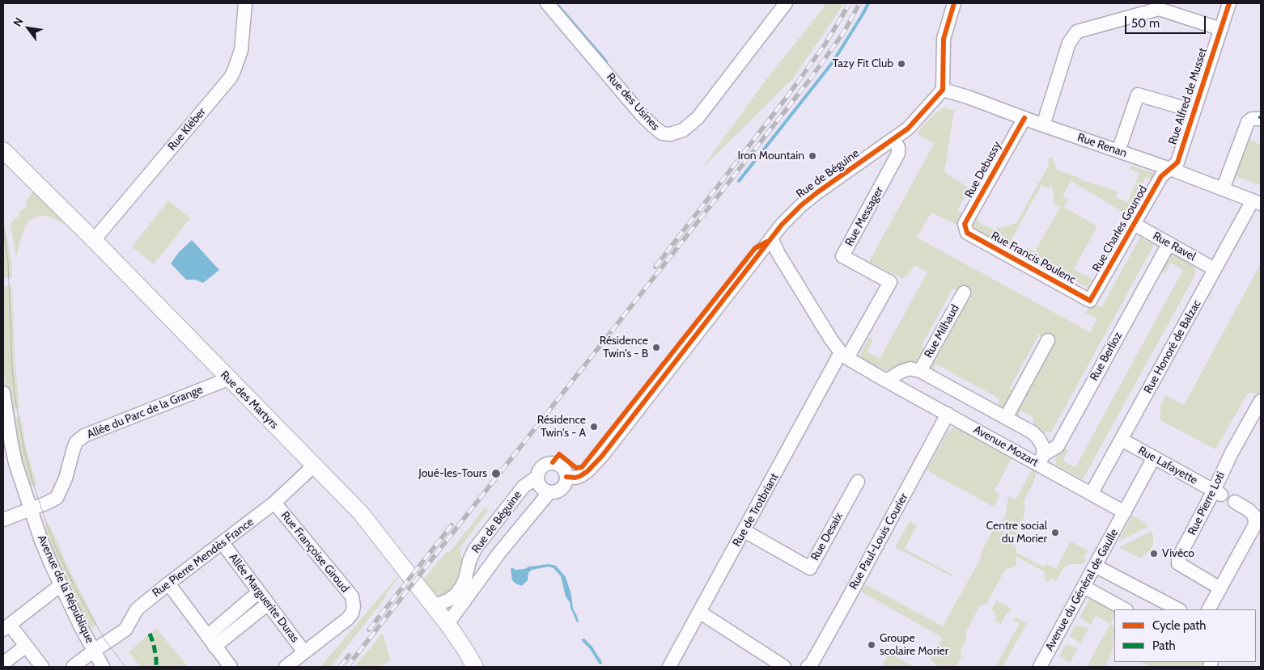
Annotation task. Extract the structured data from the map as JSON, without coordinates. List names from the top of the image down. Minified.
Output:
{"streets":{"main road":["Rue des Martyrs"],"street":["Rue Alfred de Musset","Rue des Usines","Rue Kléber","Rue Renan","Rue Debussy","Rue de Béguine","Rue Messager","Rue Charles Gounod","Rue Ravel","Rue Francis Poulenc","Rue Milhaud","Rue Honoré de Balzac","Rue Berlioz","Allée du Parc de la Grange","Avenue Mozart","Rue Lafayette","Rue Pierre Loti","Rue de Trotbriant","Rue Desaix","Rue Paul-Louis Courier","Rue Françoise Giroud","Rue Pierre Mendès France","Avenue de la République","Avenue du Général de Gaulle","Allée Marguerite Duras"]},"crossings":[["Rue Alfred de Musset","Rue Renan"],["Rue Alfred de Musset","Rue Charles Gounod"],["Rue Kléber","Rue des Martyrs"],["Rue Renan","Rue Debussy"],["Rue Renan","Rue de Béguine"],["Rue Renan","Rue Charles Gounod"],["Rue Renan","Rue Honoré de Balzac"],["Rue Debussy","Rue Francis Poulenc"],["Rue de Béguine","Rue Messager"],["Rue de Béguine","Rue des Martyrs"],["Rue de Béguine","Avenue Mozart"],["Rue Messager","Avenue Mozart"],["Rue Messager","Rue de Trotbriant"],["Rue Charles Gounod","Rue Ravel"],["Rue Charles Gounod","Rue Francis Poulenc"],["Rue Ravel","Rue Honoré de Balzac"],["Rue Ravel","Rue Berlioz"],["Rue Milhaud","Avenue Mozart"],["Rue Honoré de Balzac","Avenue Mozart"],["Rue Honoré de Balzac","Rue Lafayette"],["Rue Berlioz","Avenue Mozart"],["Rue des Martyrs","Allée du Parc de la Grange"],["Rue des Martyrs","Rue Pierre Mendès France"],["Allée du Parc de la Grange","Avenue de la République"],["Avenue Mozart","Rue de Trotbriant"],["Avenue Mozart","Rue Paul-Louis Courier"],["Avenue Mozart","Avenue du Général de Gaulle"],["Rue Lafayette","Rue Pierre Loti"],["Rue Lafayette","Avenue du Général de Gaulle"],["Rue de Trotbriant","Rue Desaix"],["Rue Françoise Giroud","Rue Pierre Mendès France"],["Rue Françoise Giroud","Allée Marguerite Duras"],["Rue Pierre Mendès France","Avenue de la République"],["Rue Pierre Mendès France","Allée Marguerite Duras"]],"places":["Tazy Fit Club","Iron Mountain","Résidence Twin's - B","Résidence Twin's - A","Joué-les-Tours","Centre social du Morier","Vivéco","Groupe scolaire Morier"],"legend":["Cycle path","Path"],"scale_bar":"50 m","north":"top left"}
